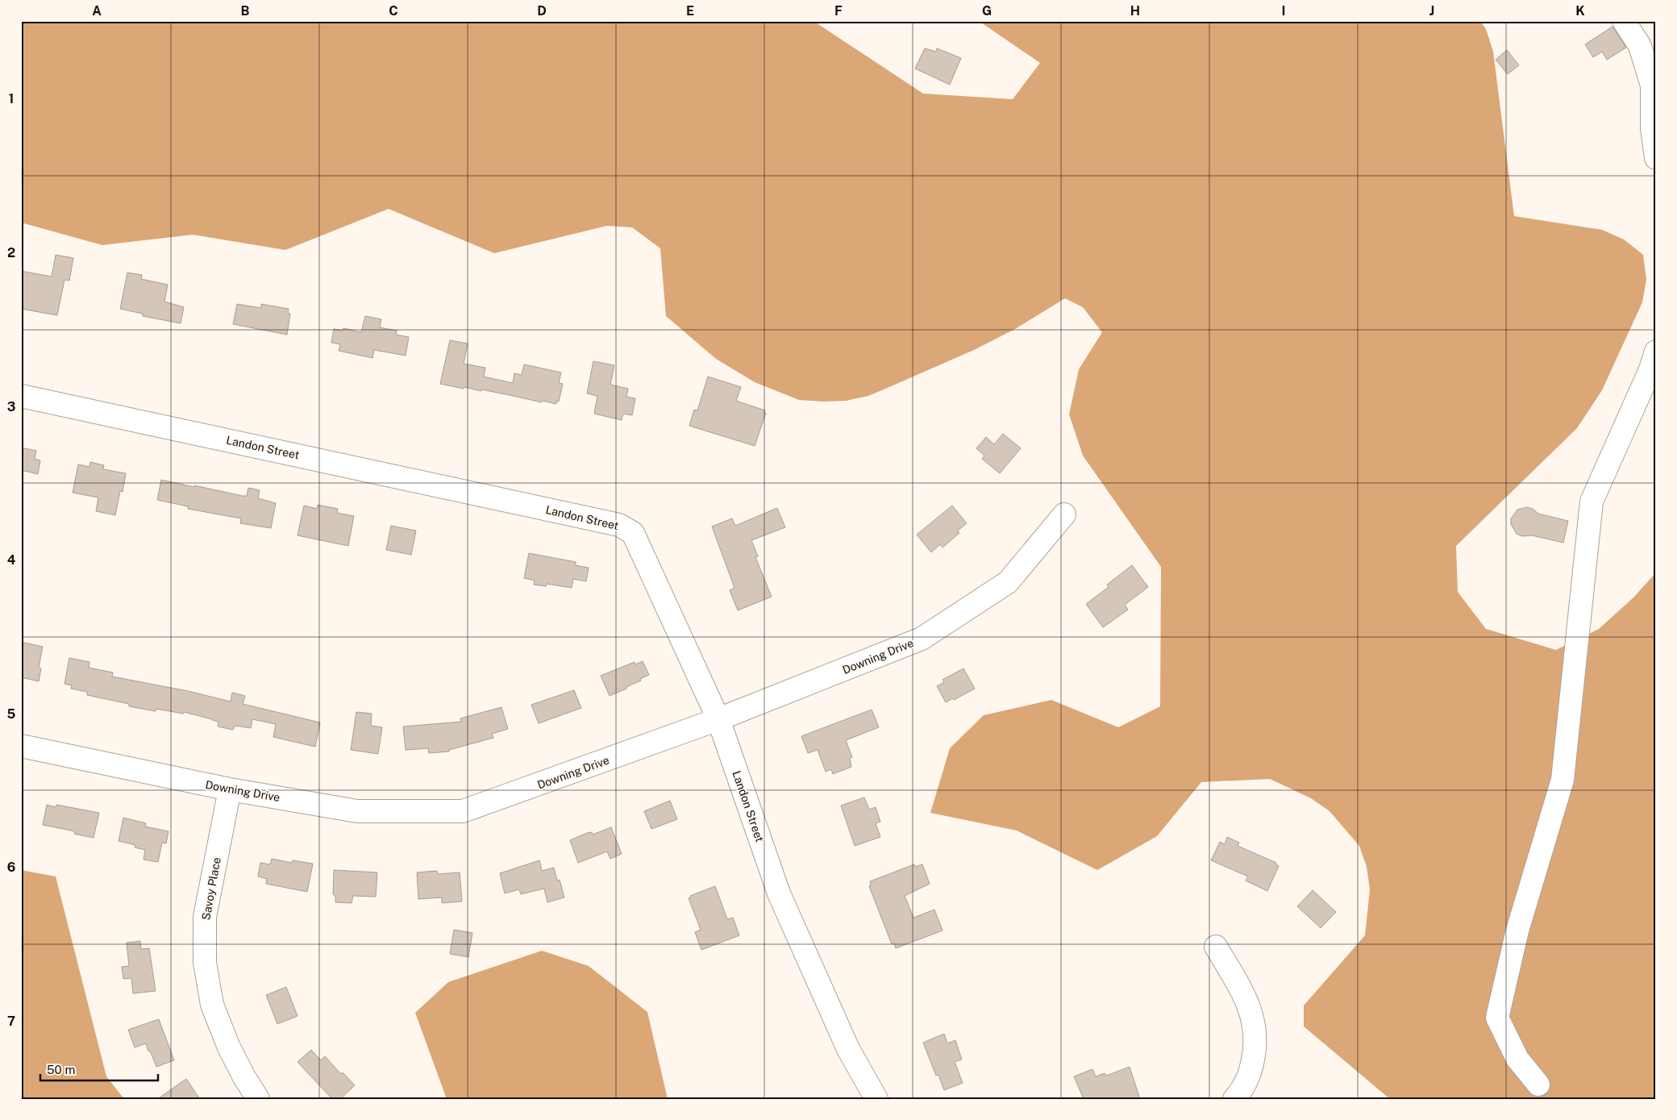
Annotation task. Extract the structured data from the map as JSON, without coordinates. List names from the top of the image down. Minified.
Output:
{"streets":{"street":["Landon Street","Downing Drive","Savoy Place"]},"crossings":[["Landon Street","Downing Drive"],["Downing Drive","Savoy Place"]],"scale_bar":"50 m","grid":{"columns":["A","B","C","D","E","F","G","H","I","J","K"],"rows":["1","2","3","4","5","6","7"]}}
